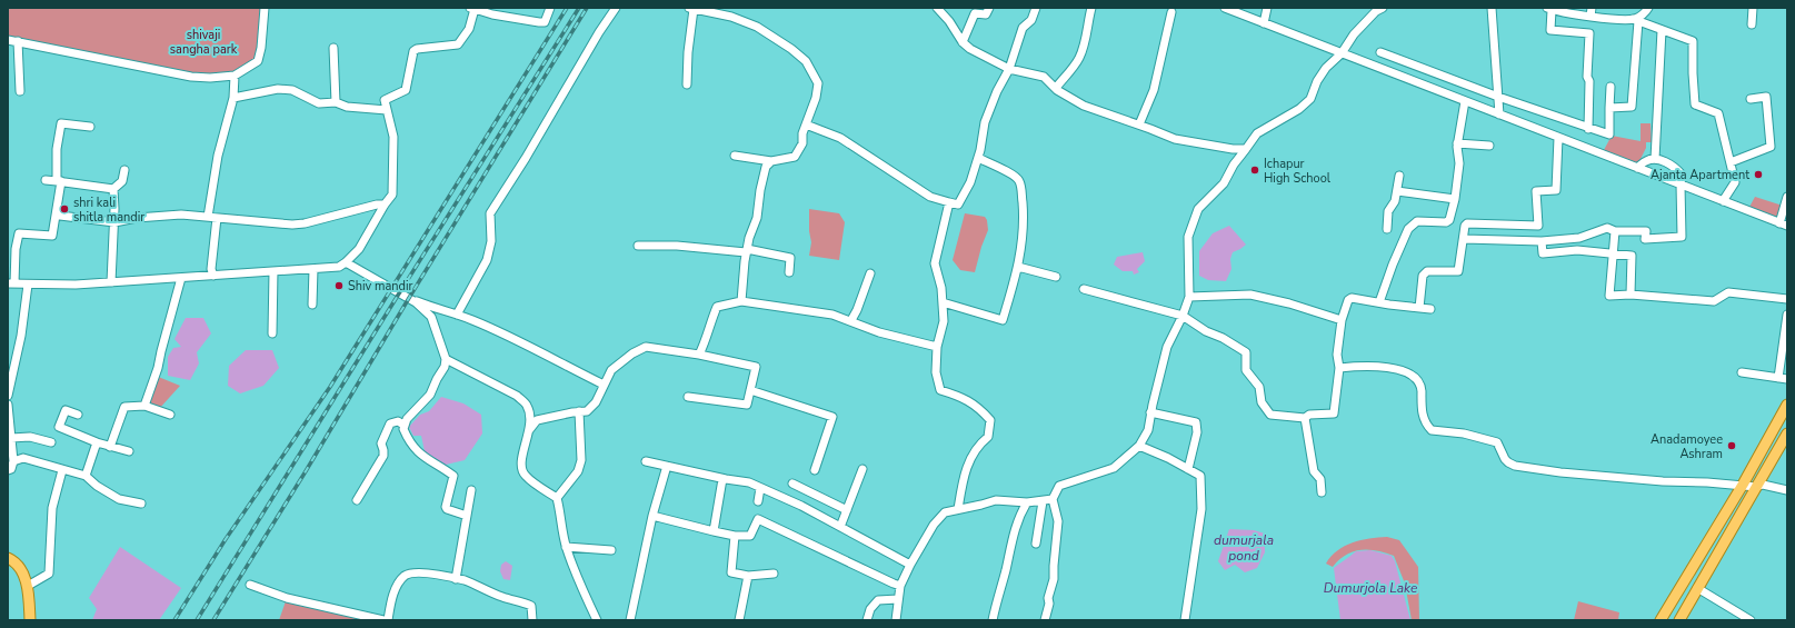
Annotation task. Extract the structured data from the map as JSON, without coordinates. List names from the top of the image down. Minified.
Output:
{"water":["dumurjala pond","Dumurjola Lake"],"parks":["shivaji sangha park"],"places":["Ichapur High School","Ajanta Apartment","shri kali shitla mandir","Shiv mandir","Anadamoyee Ashram"]}
